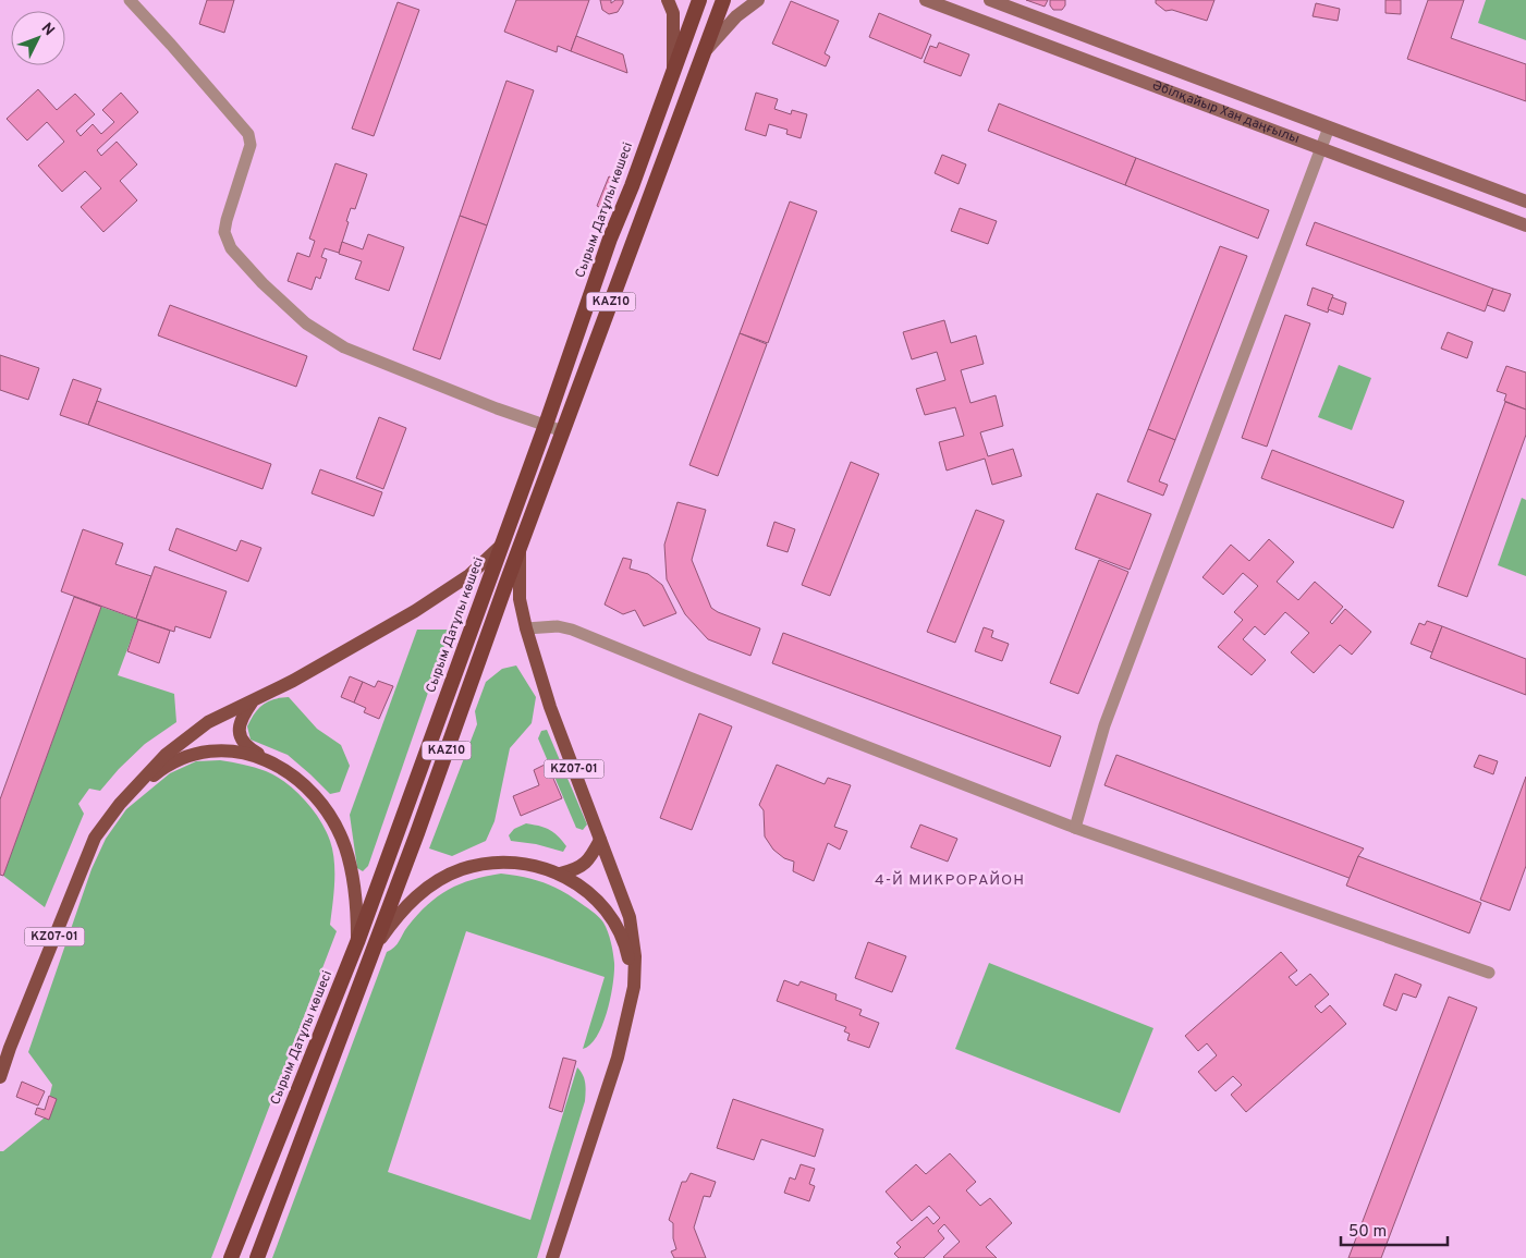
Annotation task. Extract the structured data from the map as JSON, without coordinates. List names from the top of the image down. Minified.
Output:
{"streets":{"highway":["Сырым Датұлы көшесі","KAZ10"],"main road":["Әбілқайыр Хан даңғылы","KZ07-01"]},"crossings":[["Сырым Датұлы көшесі","KZ07-01"],["KAZ10","KZ07-01"]],"districts":["4-Й МИКРОРАЙОН"],"scale_bar":"50 m","north":"top right"}
